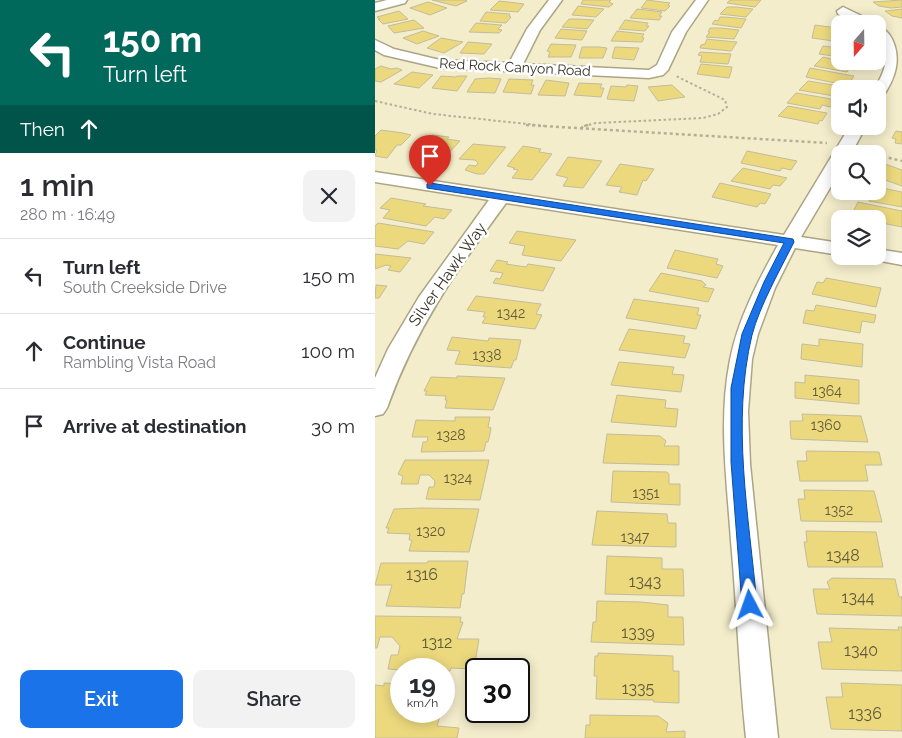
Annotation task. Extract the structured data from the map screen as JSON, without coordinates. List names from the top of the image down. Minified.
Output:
{"streets":{"street":["Red Rock Canyon Road","Silver Hawk Way"]},"house_numbers":["1342","1338","1364","1360","1328","1324","1351","1352","1320","1347","1348","1316","1343","1344","1339","1312","1340","1335","1336"],"north":"bottom","page":{"turn":["150 m","Turn left"],"then":"Then","heading":["1 min","280 m · 16:49"],"list":[{"name":"Turn left","note":"South Creekside Drive","value":"150 m"},{"name":"Continue","note":"Rambling Vista Road","value":"100 m"},{"name":"Arrive at destination","value":"30 m"}],"speed":"19 km/h","limit":"30","buttons":["Exit","Share"]}}
